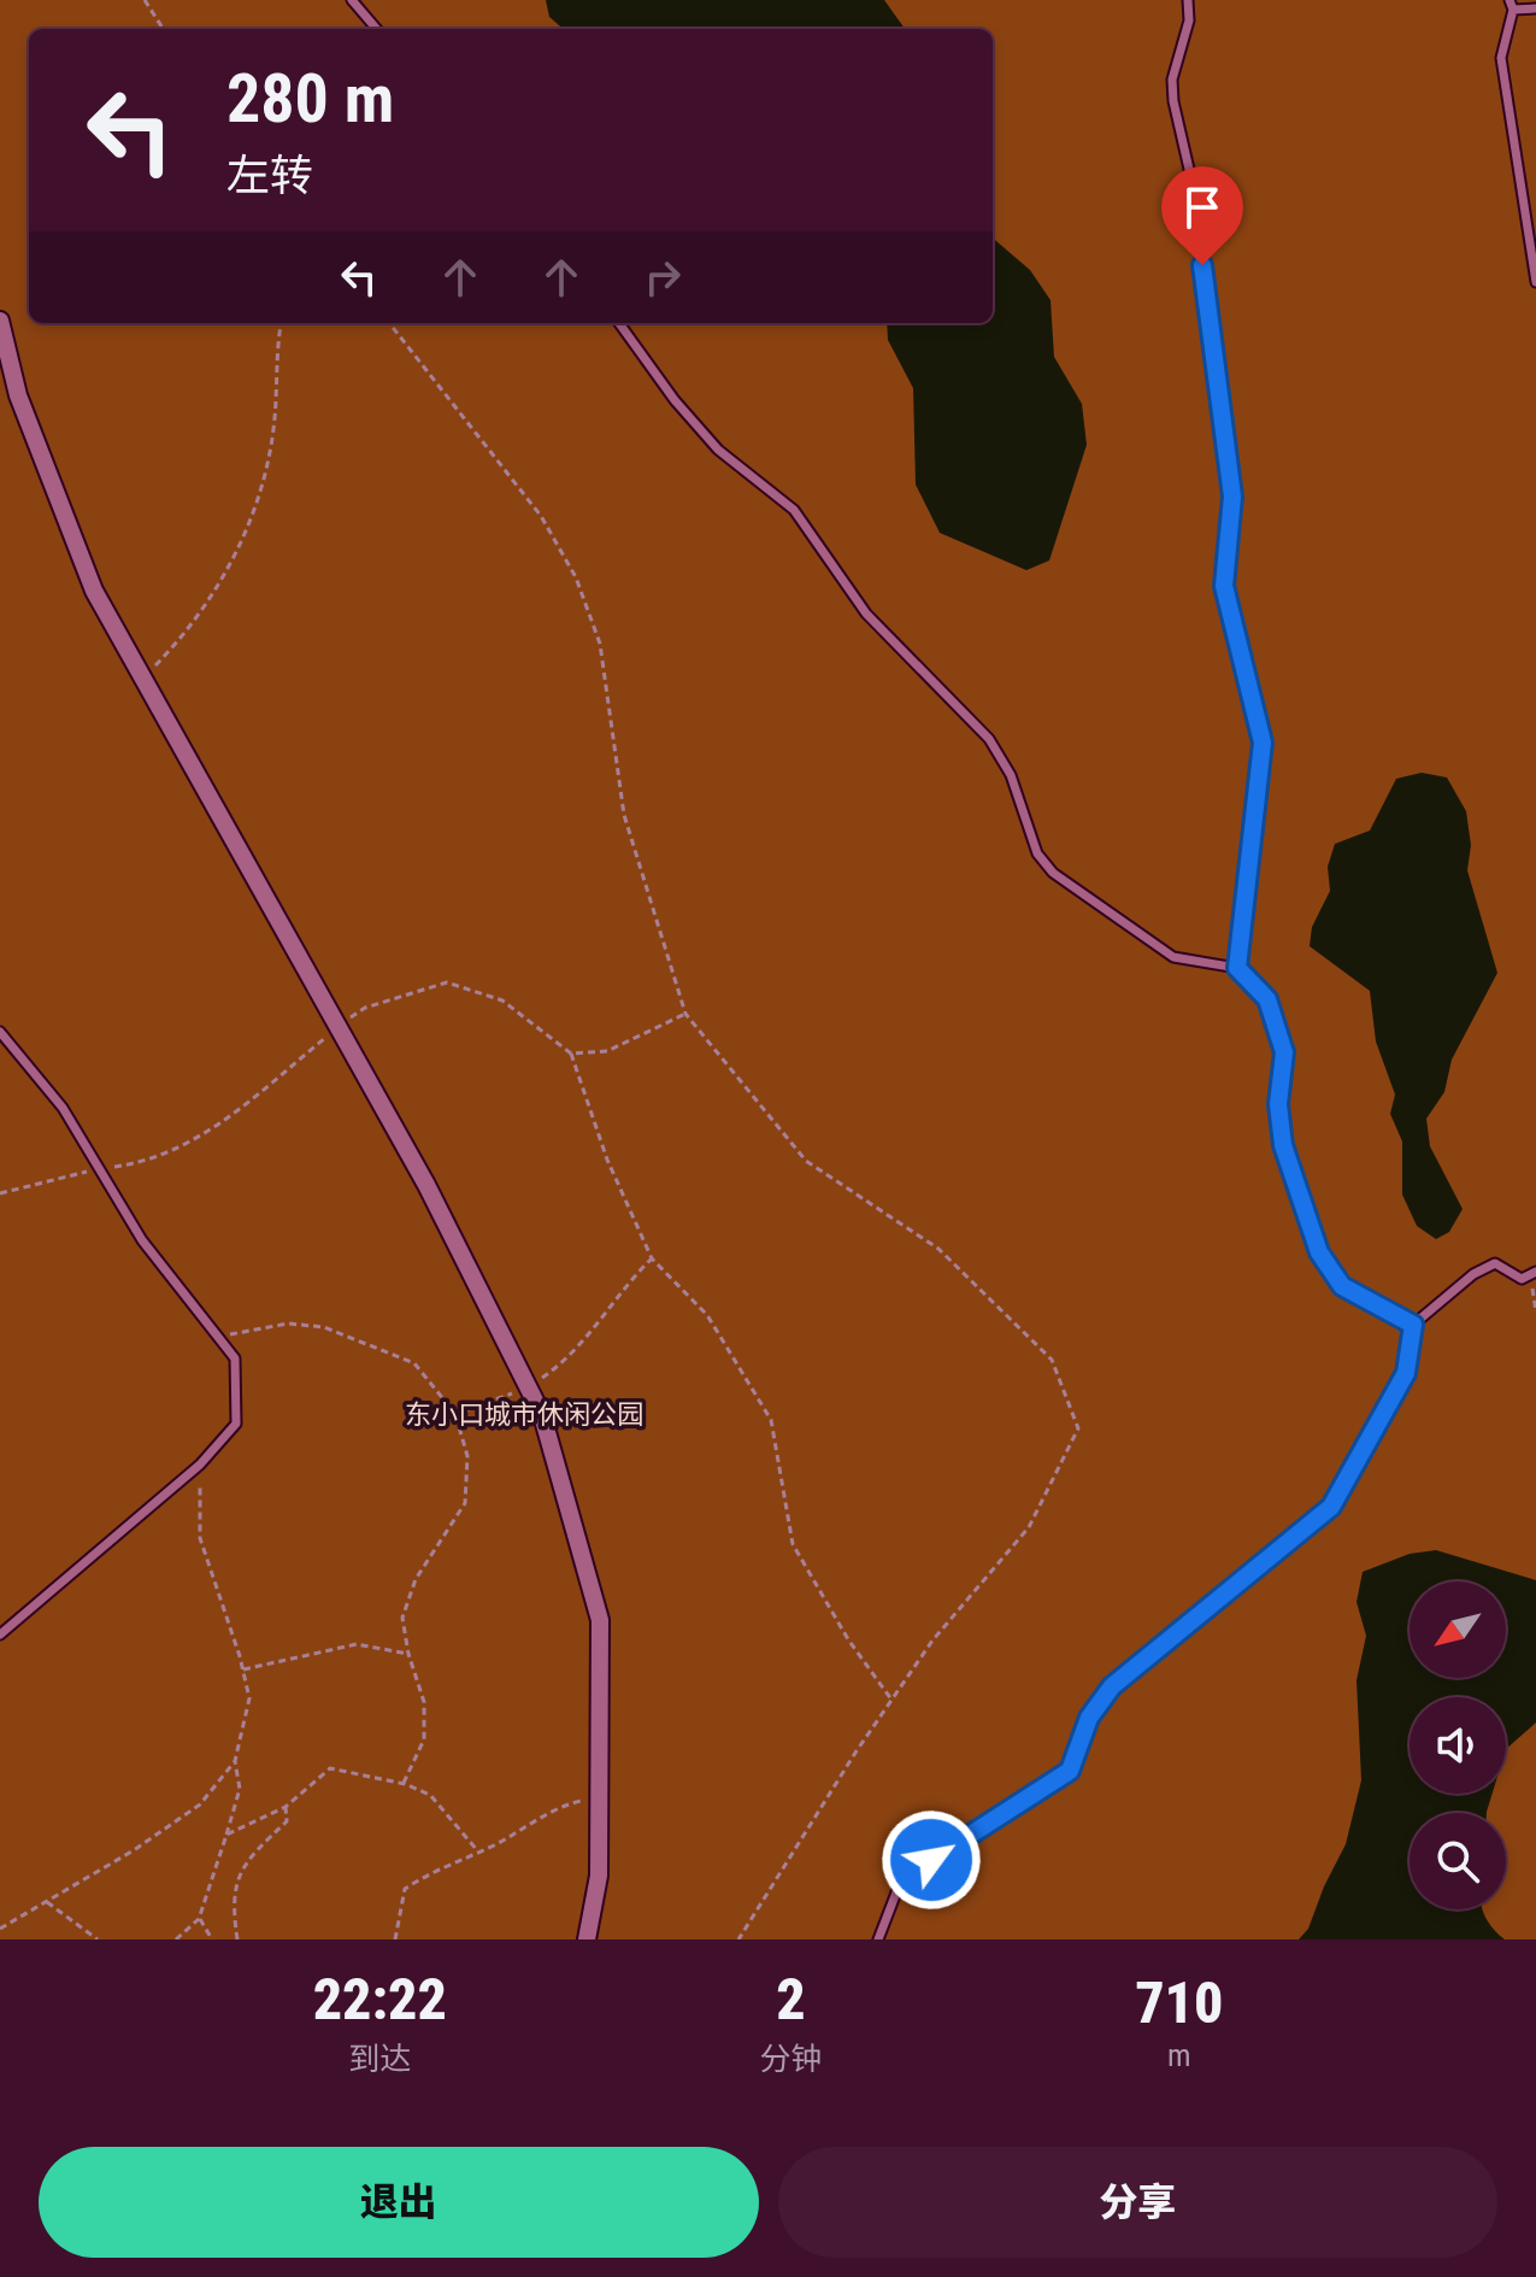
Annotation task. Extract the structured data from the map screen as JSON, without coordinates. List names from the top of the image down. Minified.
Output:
{"parks":["东小口城市休闲公园"],"north":"bottom left","page":{"turn":["280 m","左转"],"eta":["22:22","到达","2","分钟","710","m"],"buttons":["退出","分享"]}}
